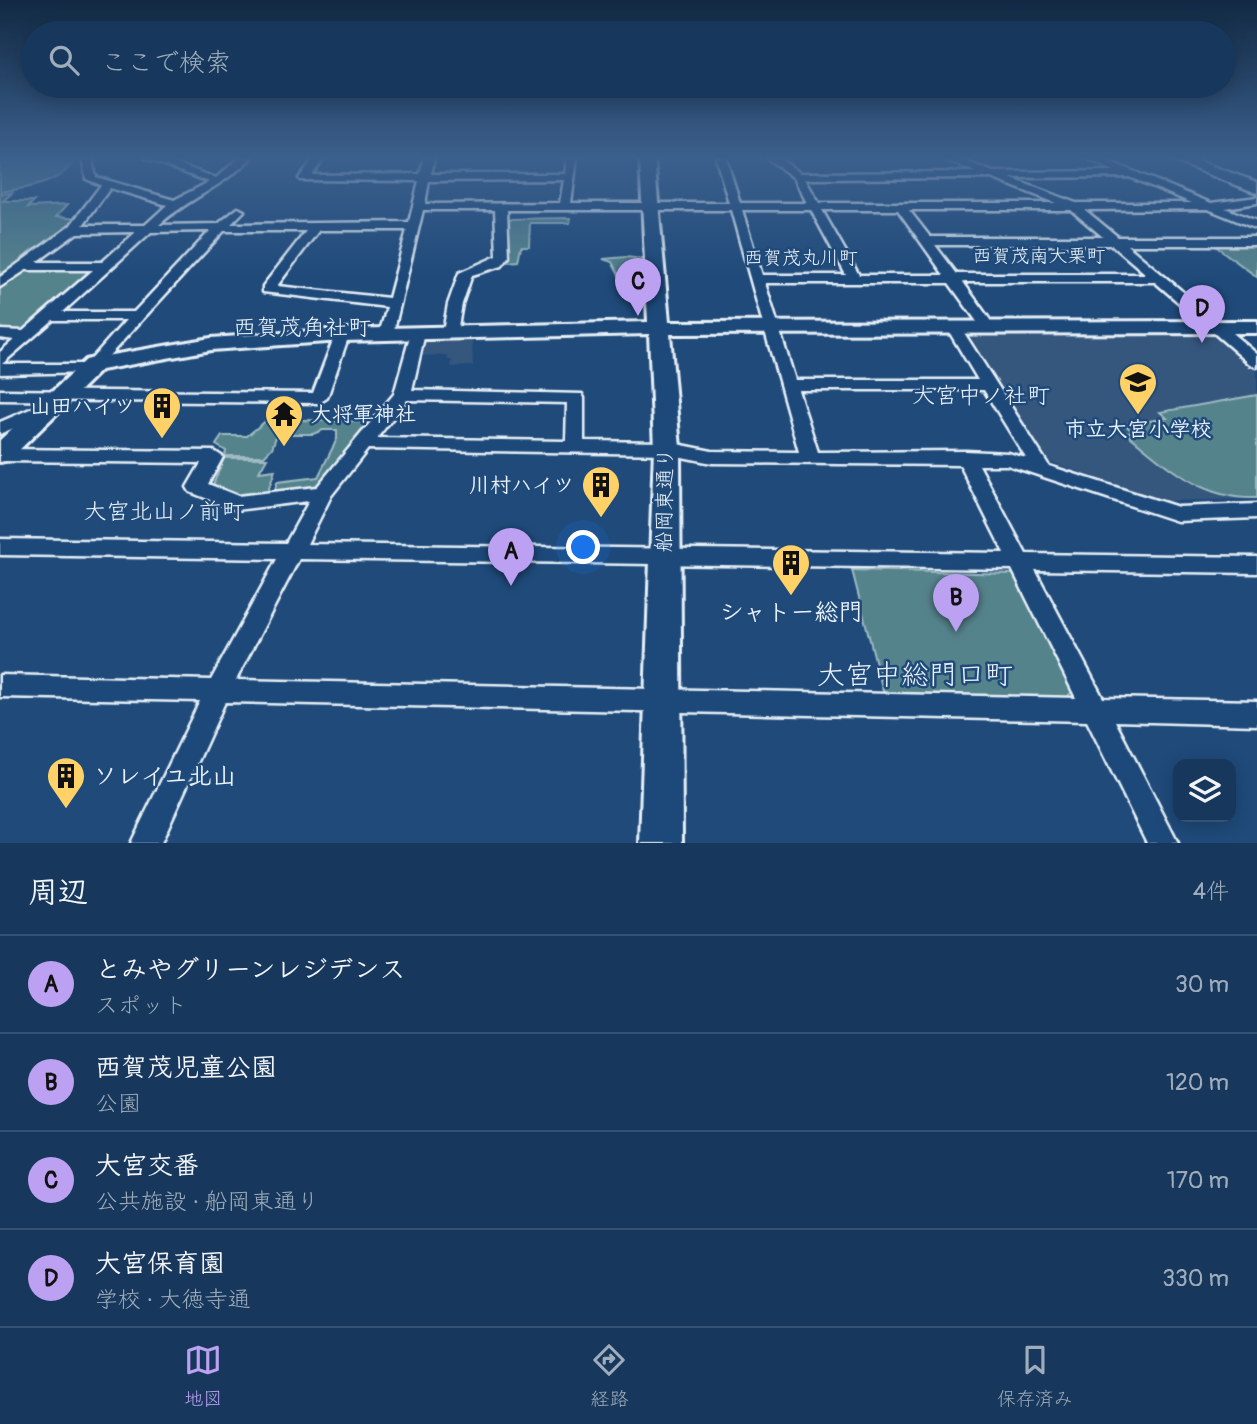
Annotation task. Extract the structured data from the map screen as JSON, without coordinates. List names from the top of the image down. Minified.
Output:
{"streets":{"street":["船岡東通り"]},"districts":["西賀茂南大栗町","西賀茂丸川町","西賀茂角社町","大宮中ノ社町","大宮北山ノ前町","大宮中総門口町"],"places":{"school or university":["市立大宮小学校"],"building":["山田ハイツ","川村ハイツ","シャトー総門","ソレイユ北山"],"temple":["大将軍神社"]},"page":{"search":"ここで検索","pins":["C","D","A","B"],"heading":["周辺","4件"],"list":[{"mark":"A","name":"とみやグリーンレジデンス","note":"スポット","value":"30 m"},{"mark":"B","name":"西賀茂児童公園","note":"公園","value":"120 m"},{"mark":"C","name":"大宮交番","note":"公共施設 · 船岡東通り","value":"170 m"},{"mark":"D","name":"大宮保育園","note":"学校 · 大徳寺通","value":"330 m"}],"nav":["地図","経路","保存済み"]}}
